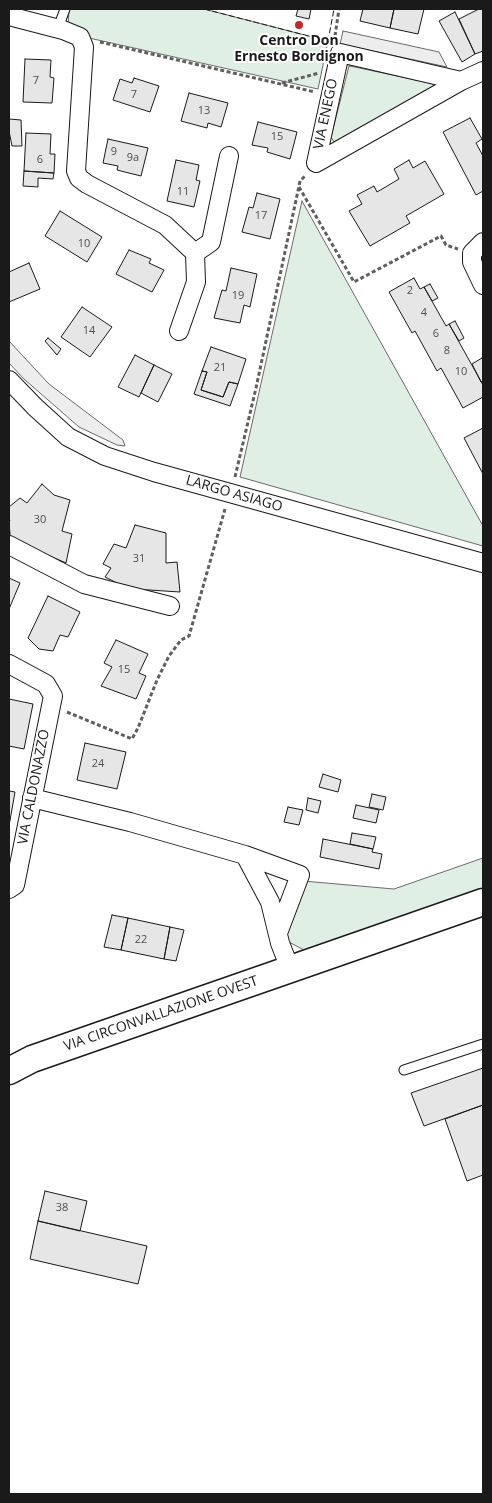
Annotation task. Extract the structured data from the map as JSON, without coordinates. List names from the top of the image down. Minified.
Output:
{"streets":{"main road":["VIA CIRCONVALLAZIONE OVEST"],"street":["VIA ENEGO","LARGO ASIAGO","VIA CALDONAZZO"]},"places":["Centro Don Ernesto Bordignon"],"house_numbers":["7","7","13","15","9","9a","6","11","17","10","2","19","4","14","6","8","21","10","30","31","15","24","22","38"]}
